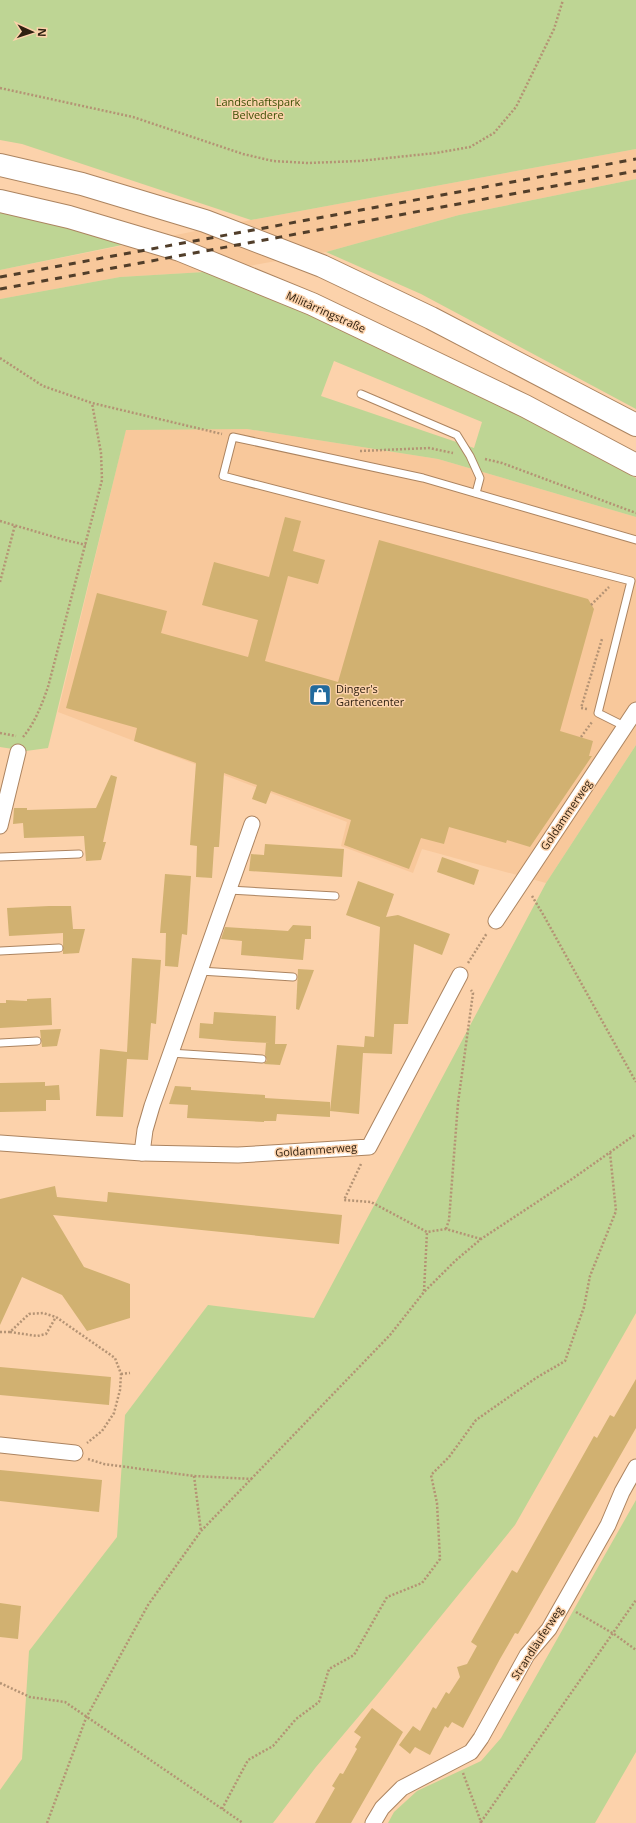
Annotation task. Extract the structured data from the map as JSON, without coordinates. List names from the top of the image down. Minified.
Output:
{"streets":{"main road":["Militärringstraße"],"street":["Goldammerweg","Strandläuferweg"]},"parks":["Landschaftspark Belvedere"],"places":{"shop":["Dinger's Gartencenter"]},"north":"right"}
